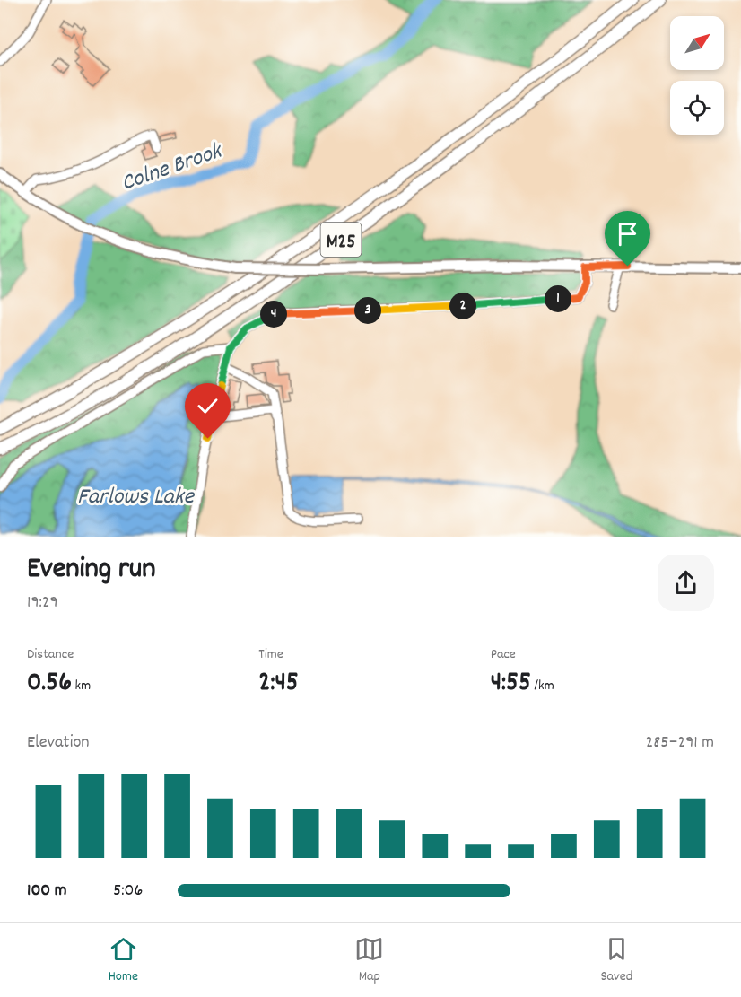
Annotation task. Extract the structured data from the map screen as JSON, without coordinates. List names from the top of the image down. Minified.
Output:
{"streets":{"highway":["M25"]},"water":["Colne Brook","Farlows Lake"],"north":"top right","page":{"pins":["1","2","3","4"],"heading":["Evening run","19:29"],"stats":[["Distance","0.56 km"],["Time","2:45"],["Pace","4:55 /km"]],"chart":["Elevation","285–291 m"],"list":[{"name":"100 m","note":"5:06"}],"tabs":["Home","Map","Saved"]}}
